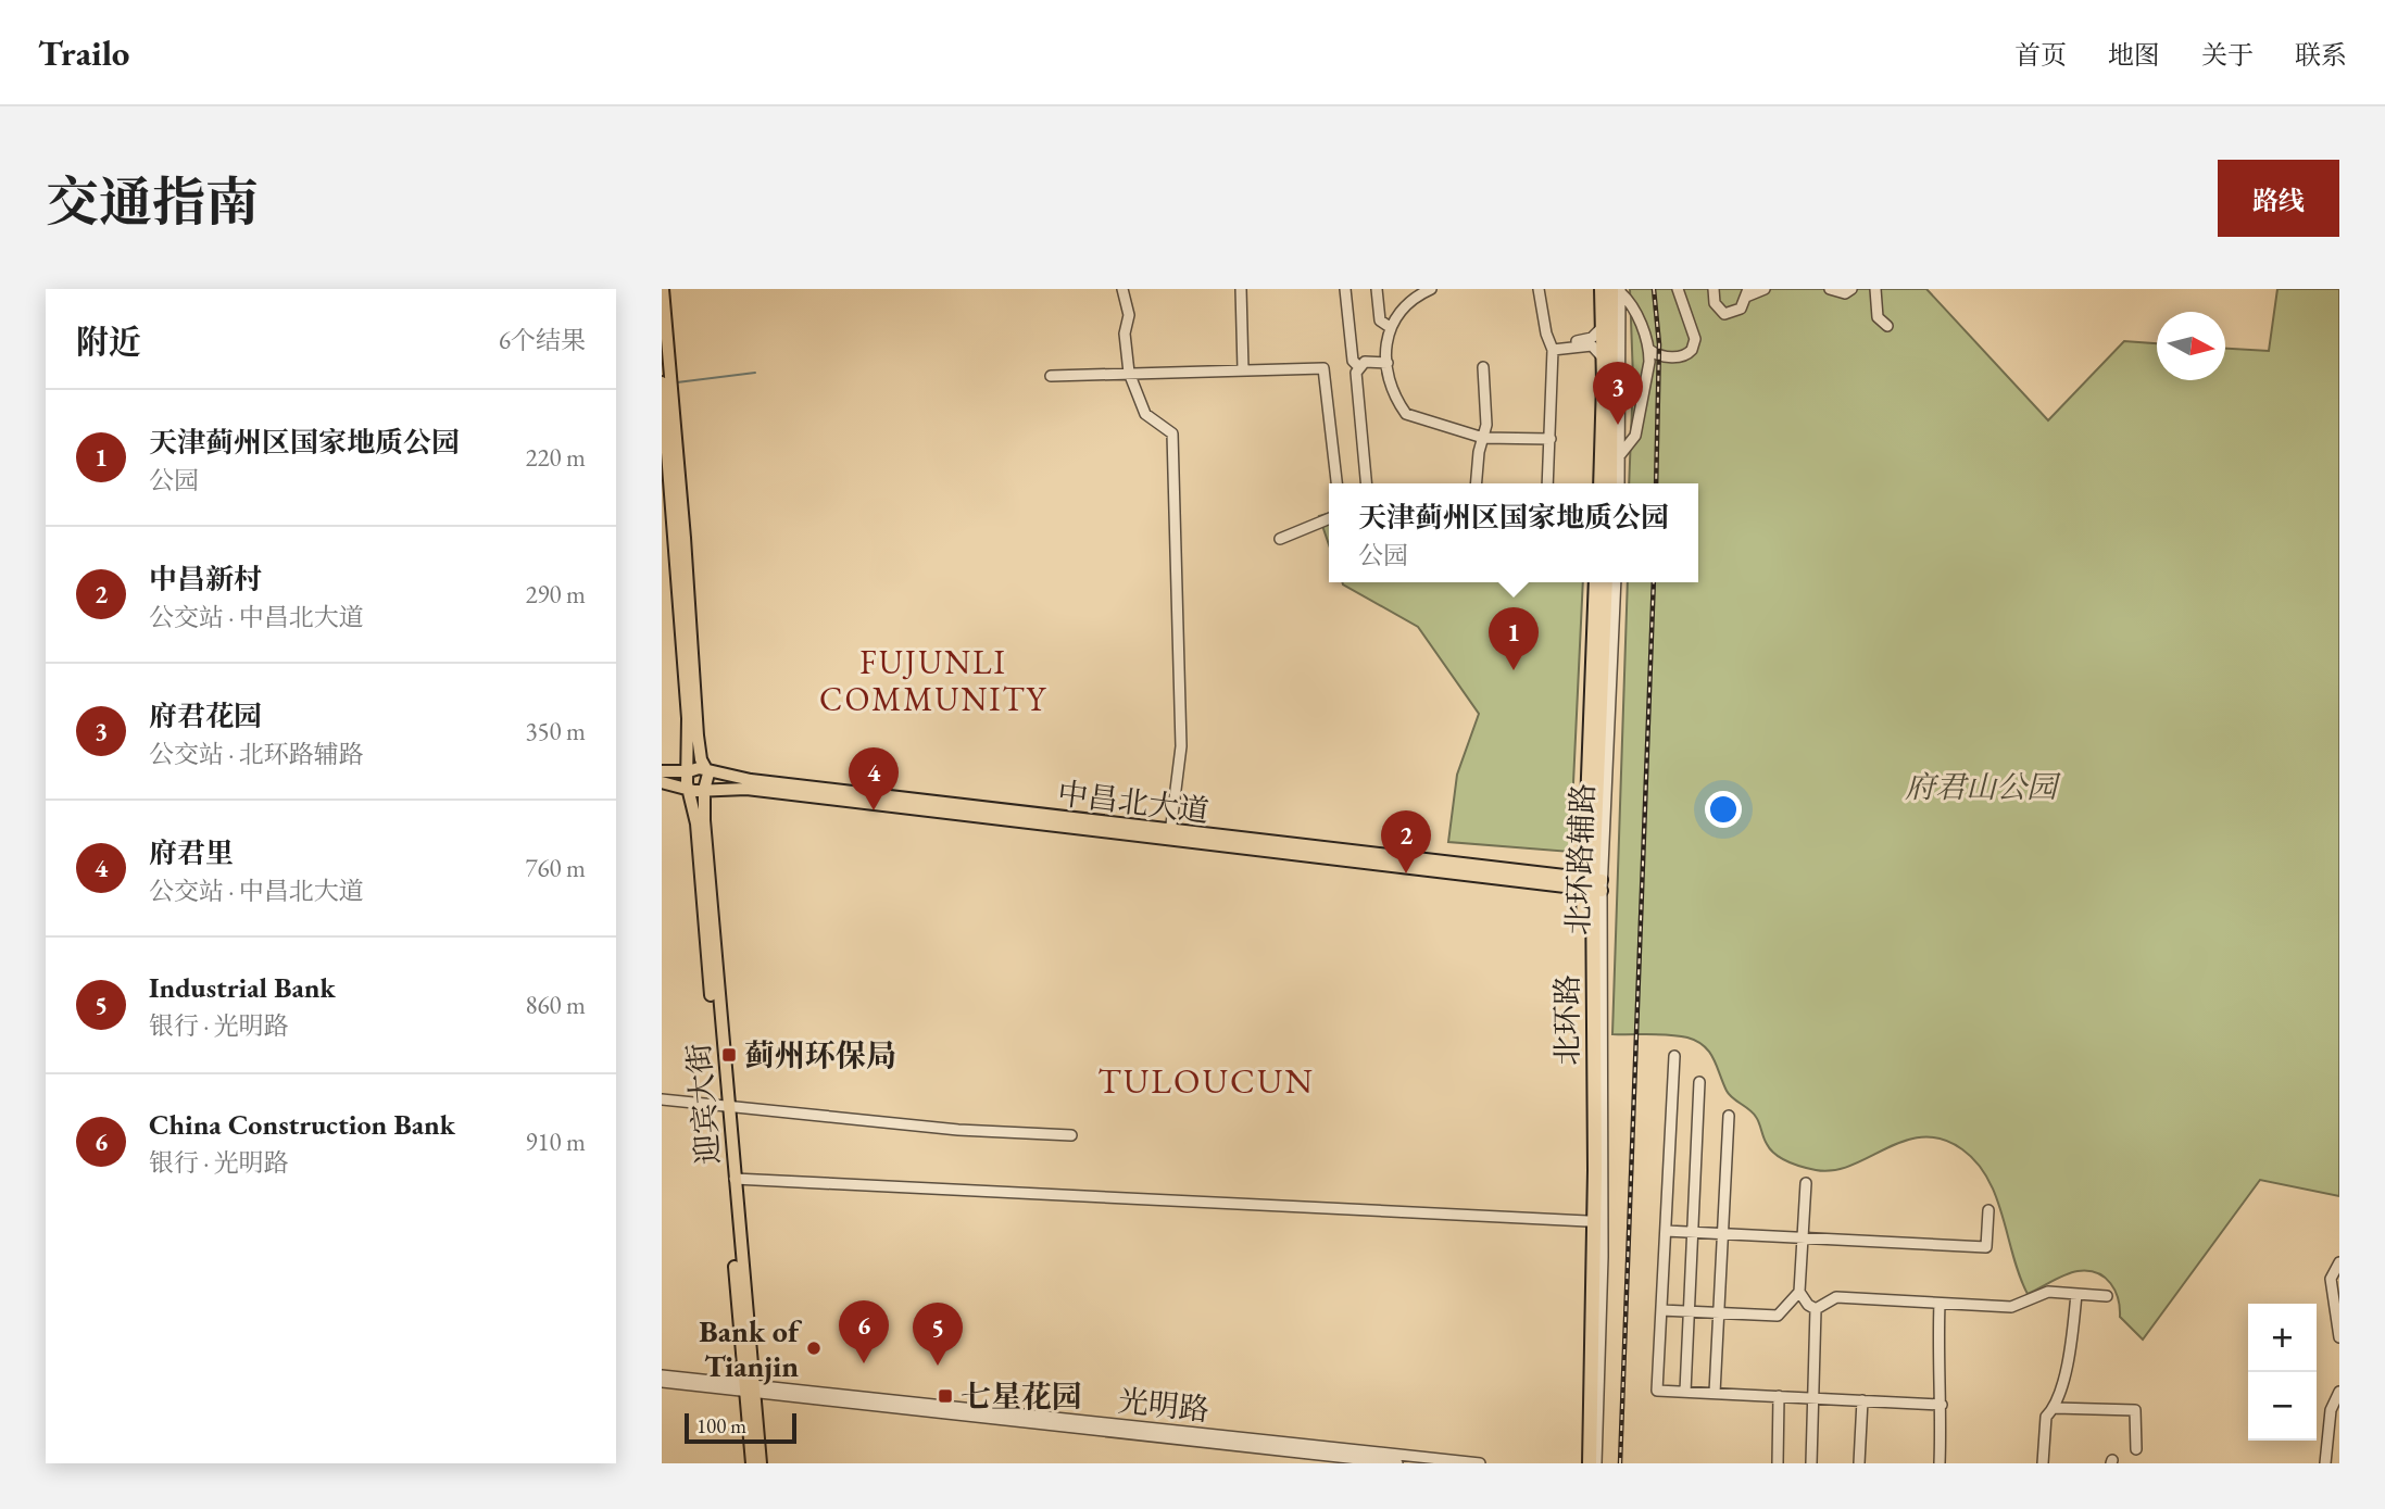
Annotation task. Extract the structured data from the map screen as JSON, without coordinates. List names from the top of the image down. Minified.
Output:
{"streets":{"highway":["北环路"],"main road":["中昌北大道","迎宾大街"],"street":["北环路辅路","光明路"]},"crossings":[["中昌北大道","北环路辅路"],["中昌北大道","北环路"],["中昌北大道","迎宾大街"],["北环路辅路","北环路"],["迎宾大街","光明路"]],"districts":["FUJUNLI COMMUNITY","TULOUCUN"],"parks":["府君山公园"],"places":{"transit":["蓟州环保局","七星花园"],"other":["Bank of Tianjin"]},"scale_bar":"100 m","north":"right","page":{"header":"Trailo","nav":["首页","地图","关于","联系"],"title":"交通指南","buttons":"路线","heading":["附近","6个结果"],"pins":["3","1","4","2","6","5"],"list":[{"mark":"1","name":"天津蓟州区国家地质公园","note":"公园","value":"220 m"},{"mark":"2","name":"中昌新村","note":"公交站 · 中昌北大道","value":"290 m"},{"mark":"3","name":"府君花园","note":"公交站 · 北环路辅路","value":"350 m"},{"mark":"4","name":"府君里","note":"公交站 · 中昌北大道","value":"760 m"},{"mark":"5","name":"Industrial Bank","note":"银行 · 光明路","value":"860 m"},{"mark":"6","name":"China Construction Bank","note":"银行 · 光明路","value":"910 m"}],"popup":["天津蓟州区国家地质公园","公园"],"map_buttons":["+","−"],"scale":"100 m"}}
